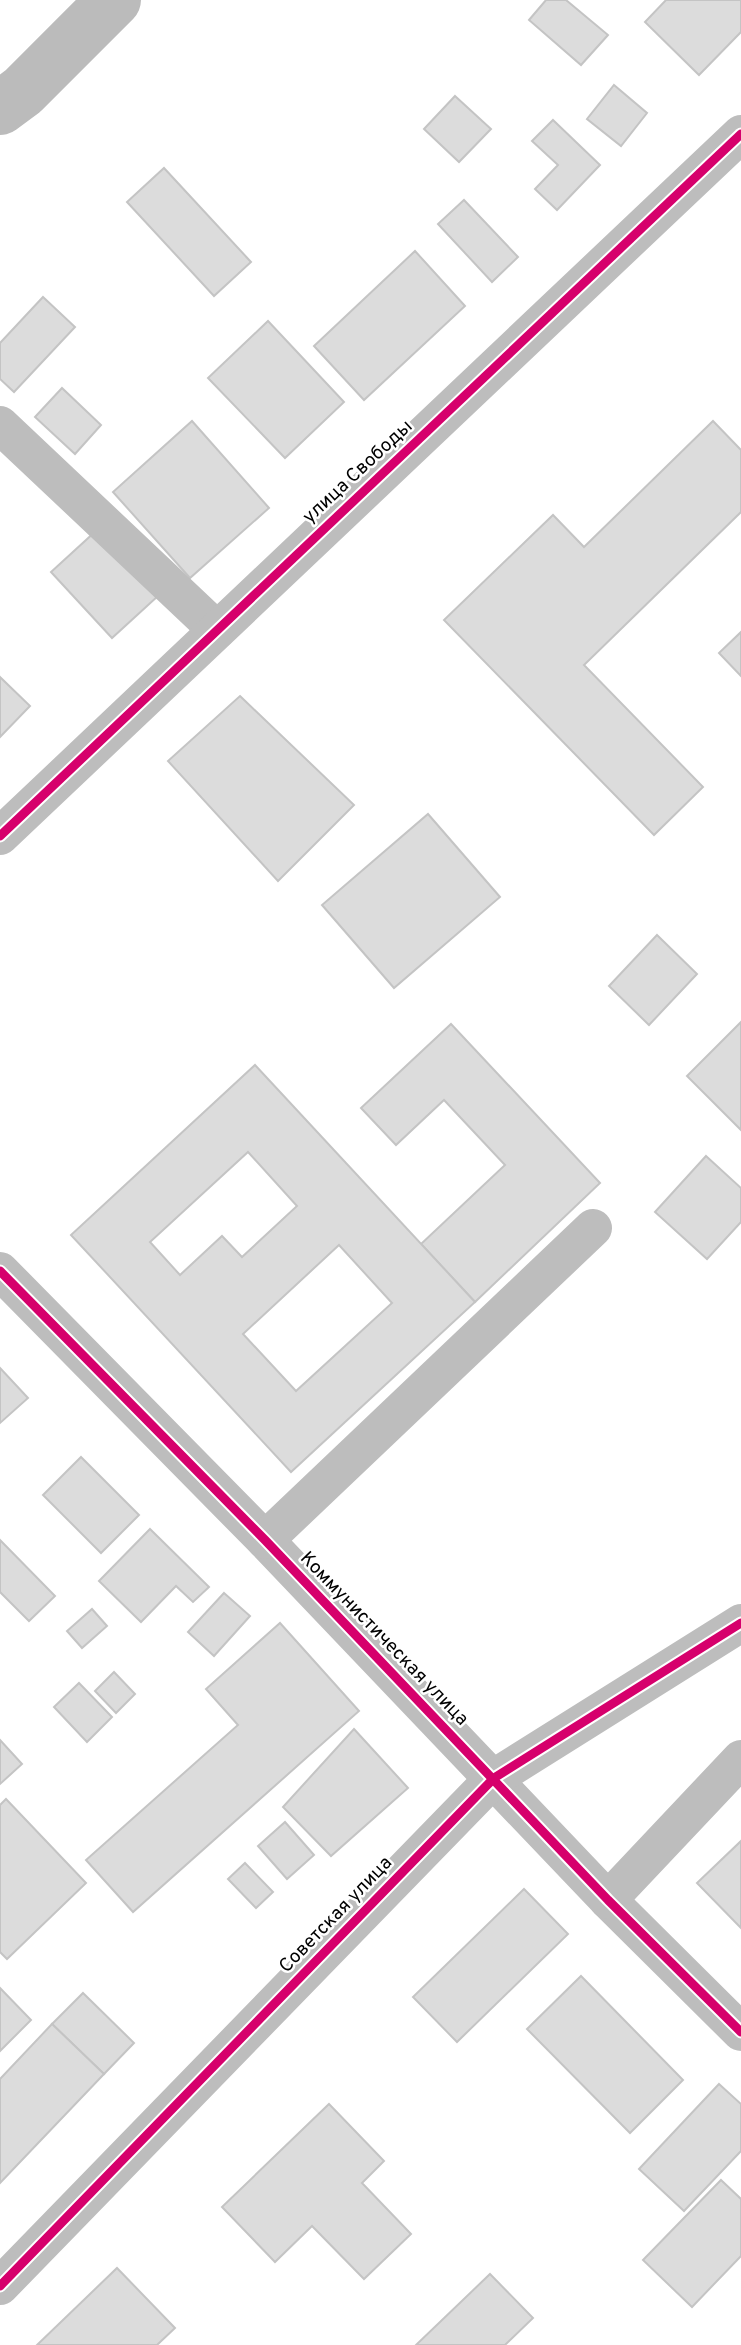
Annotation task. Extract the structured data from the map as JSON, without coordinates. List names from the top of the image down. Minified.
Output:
{"streets":{"street":["улица Свободы","Коммунистическая улица","Советская улица"]},"crossings":[["Коммунистическая улица","Советская улица"]]}
